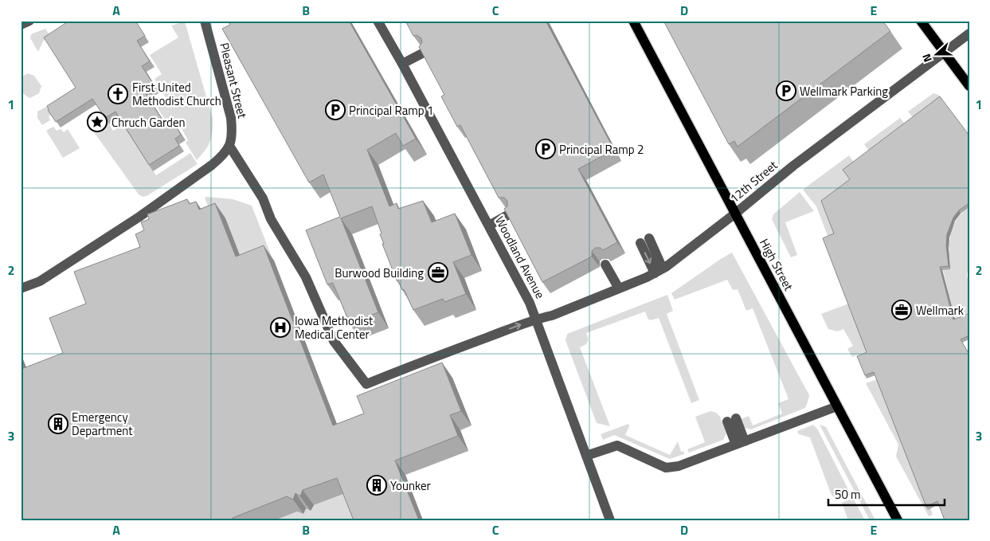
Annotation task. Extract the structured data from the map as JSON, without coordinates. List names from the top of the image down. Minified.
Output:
{"streets":{"main road":["High Street"],"street":["Pleasant Street","12th Street","Woodland Avenue"]},"crossings":[["Pleasant Street","12th Street"],["12th Street","Woodland Avenue"],["12th Street","High Street"]],"places":{"parking":["Wellmark Parking","Principal Ramp 1","Principal Ramp 2"],"church":["First United Methodist Church"],"place":["Chruch Garden"],"office":["Burwood Building","Wellmark"],"hospital":["Iowa Methodist Medical Center"],"building":["Emergency Department","Younker"]},"scale_bar":"50 m","north":"left","grid":{"columns":["A","B","C","D","E"],"rows":["1","2","3"]}}
